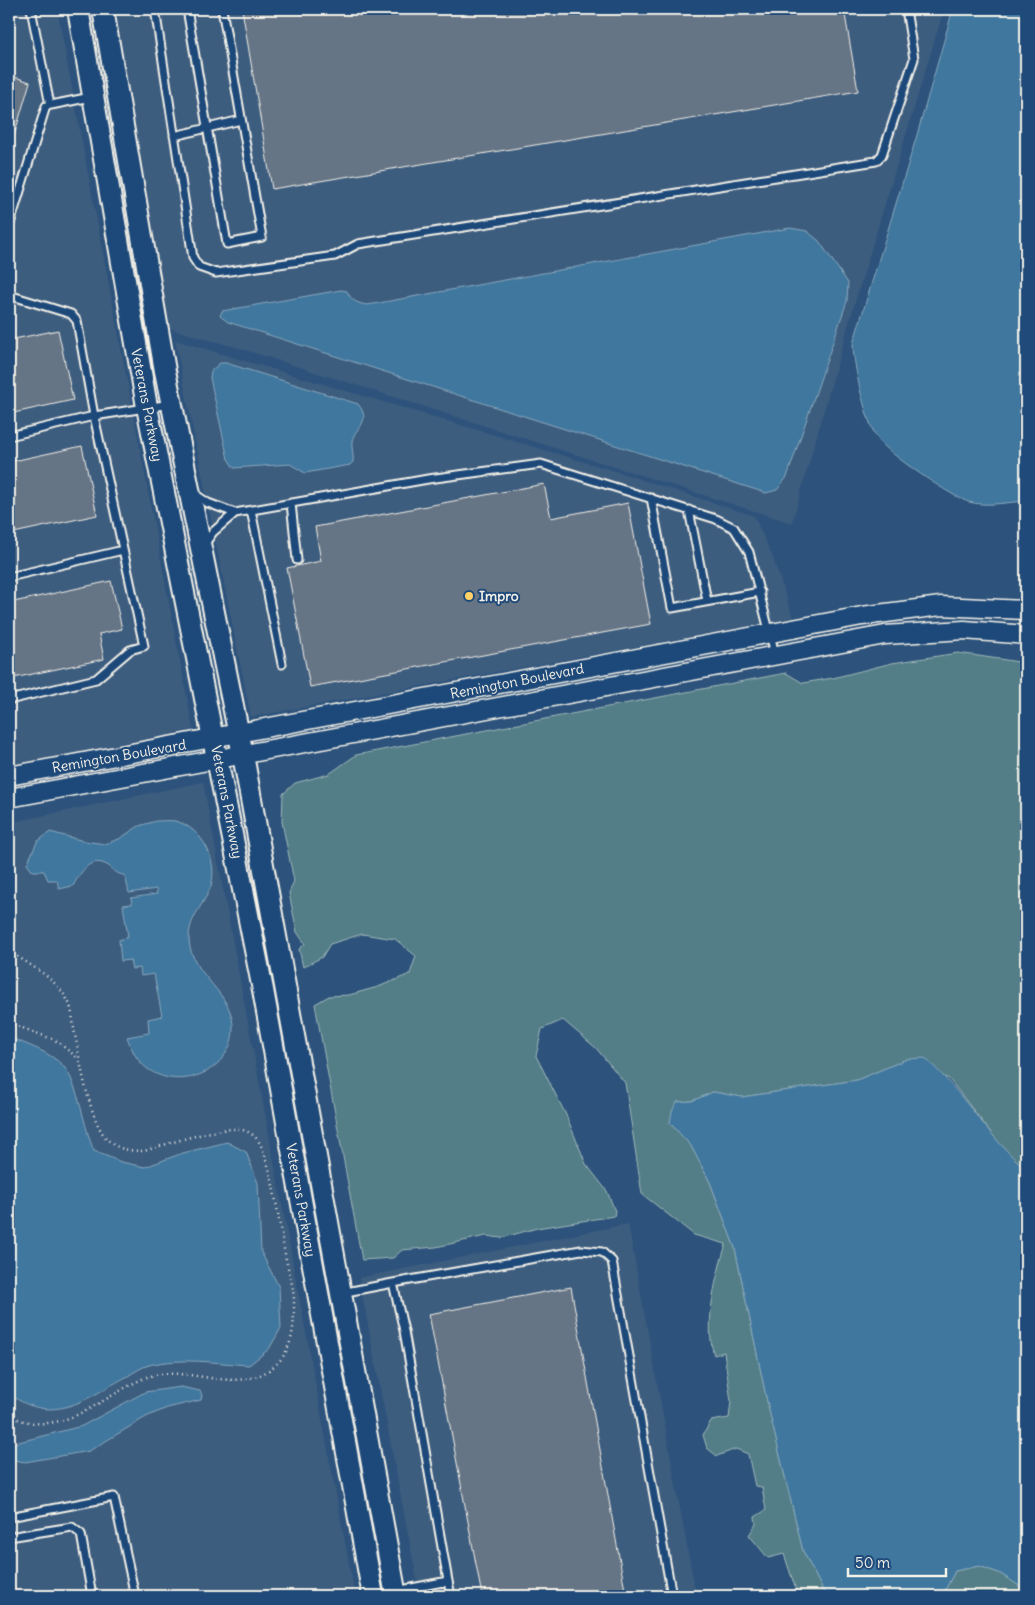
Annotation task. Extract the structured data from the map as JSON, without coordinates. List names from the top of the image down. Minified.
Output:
{"streets":{"main road":["Veterans Parkway"],"street":["Remington Boulevard"]},"crossings":[["Veterans Parkway","Remington Boulevard"]],"places":["Impro"],"scale_bar":"50 m"}
